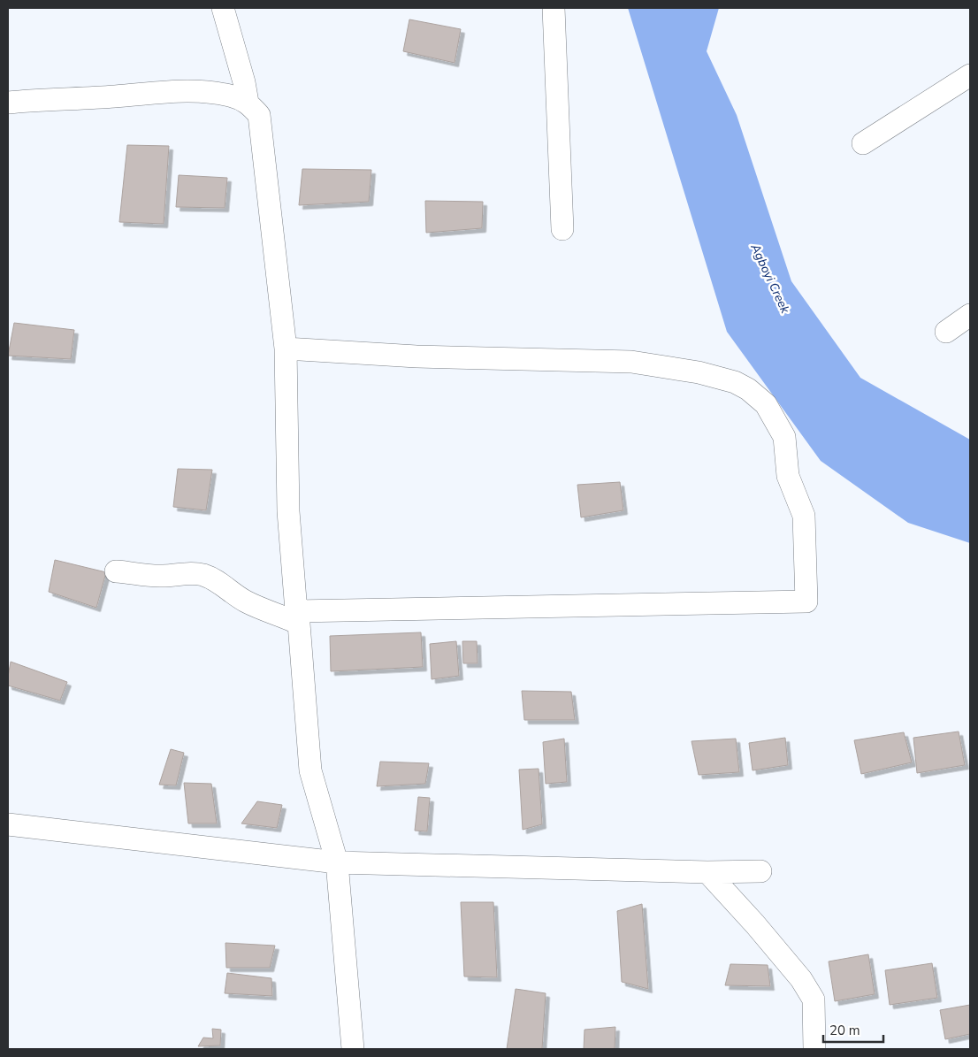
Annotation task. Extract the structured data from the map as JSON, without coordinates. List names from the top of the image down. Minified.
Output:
{"water":["Agboyi Creek"],"scale_bar":"20 m"}
